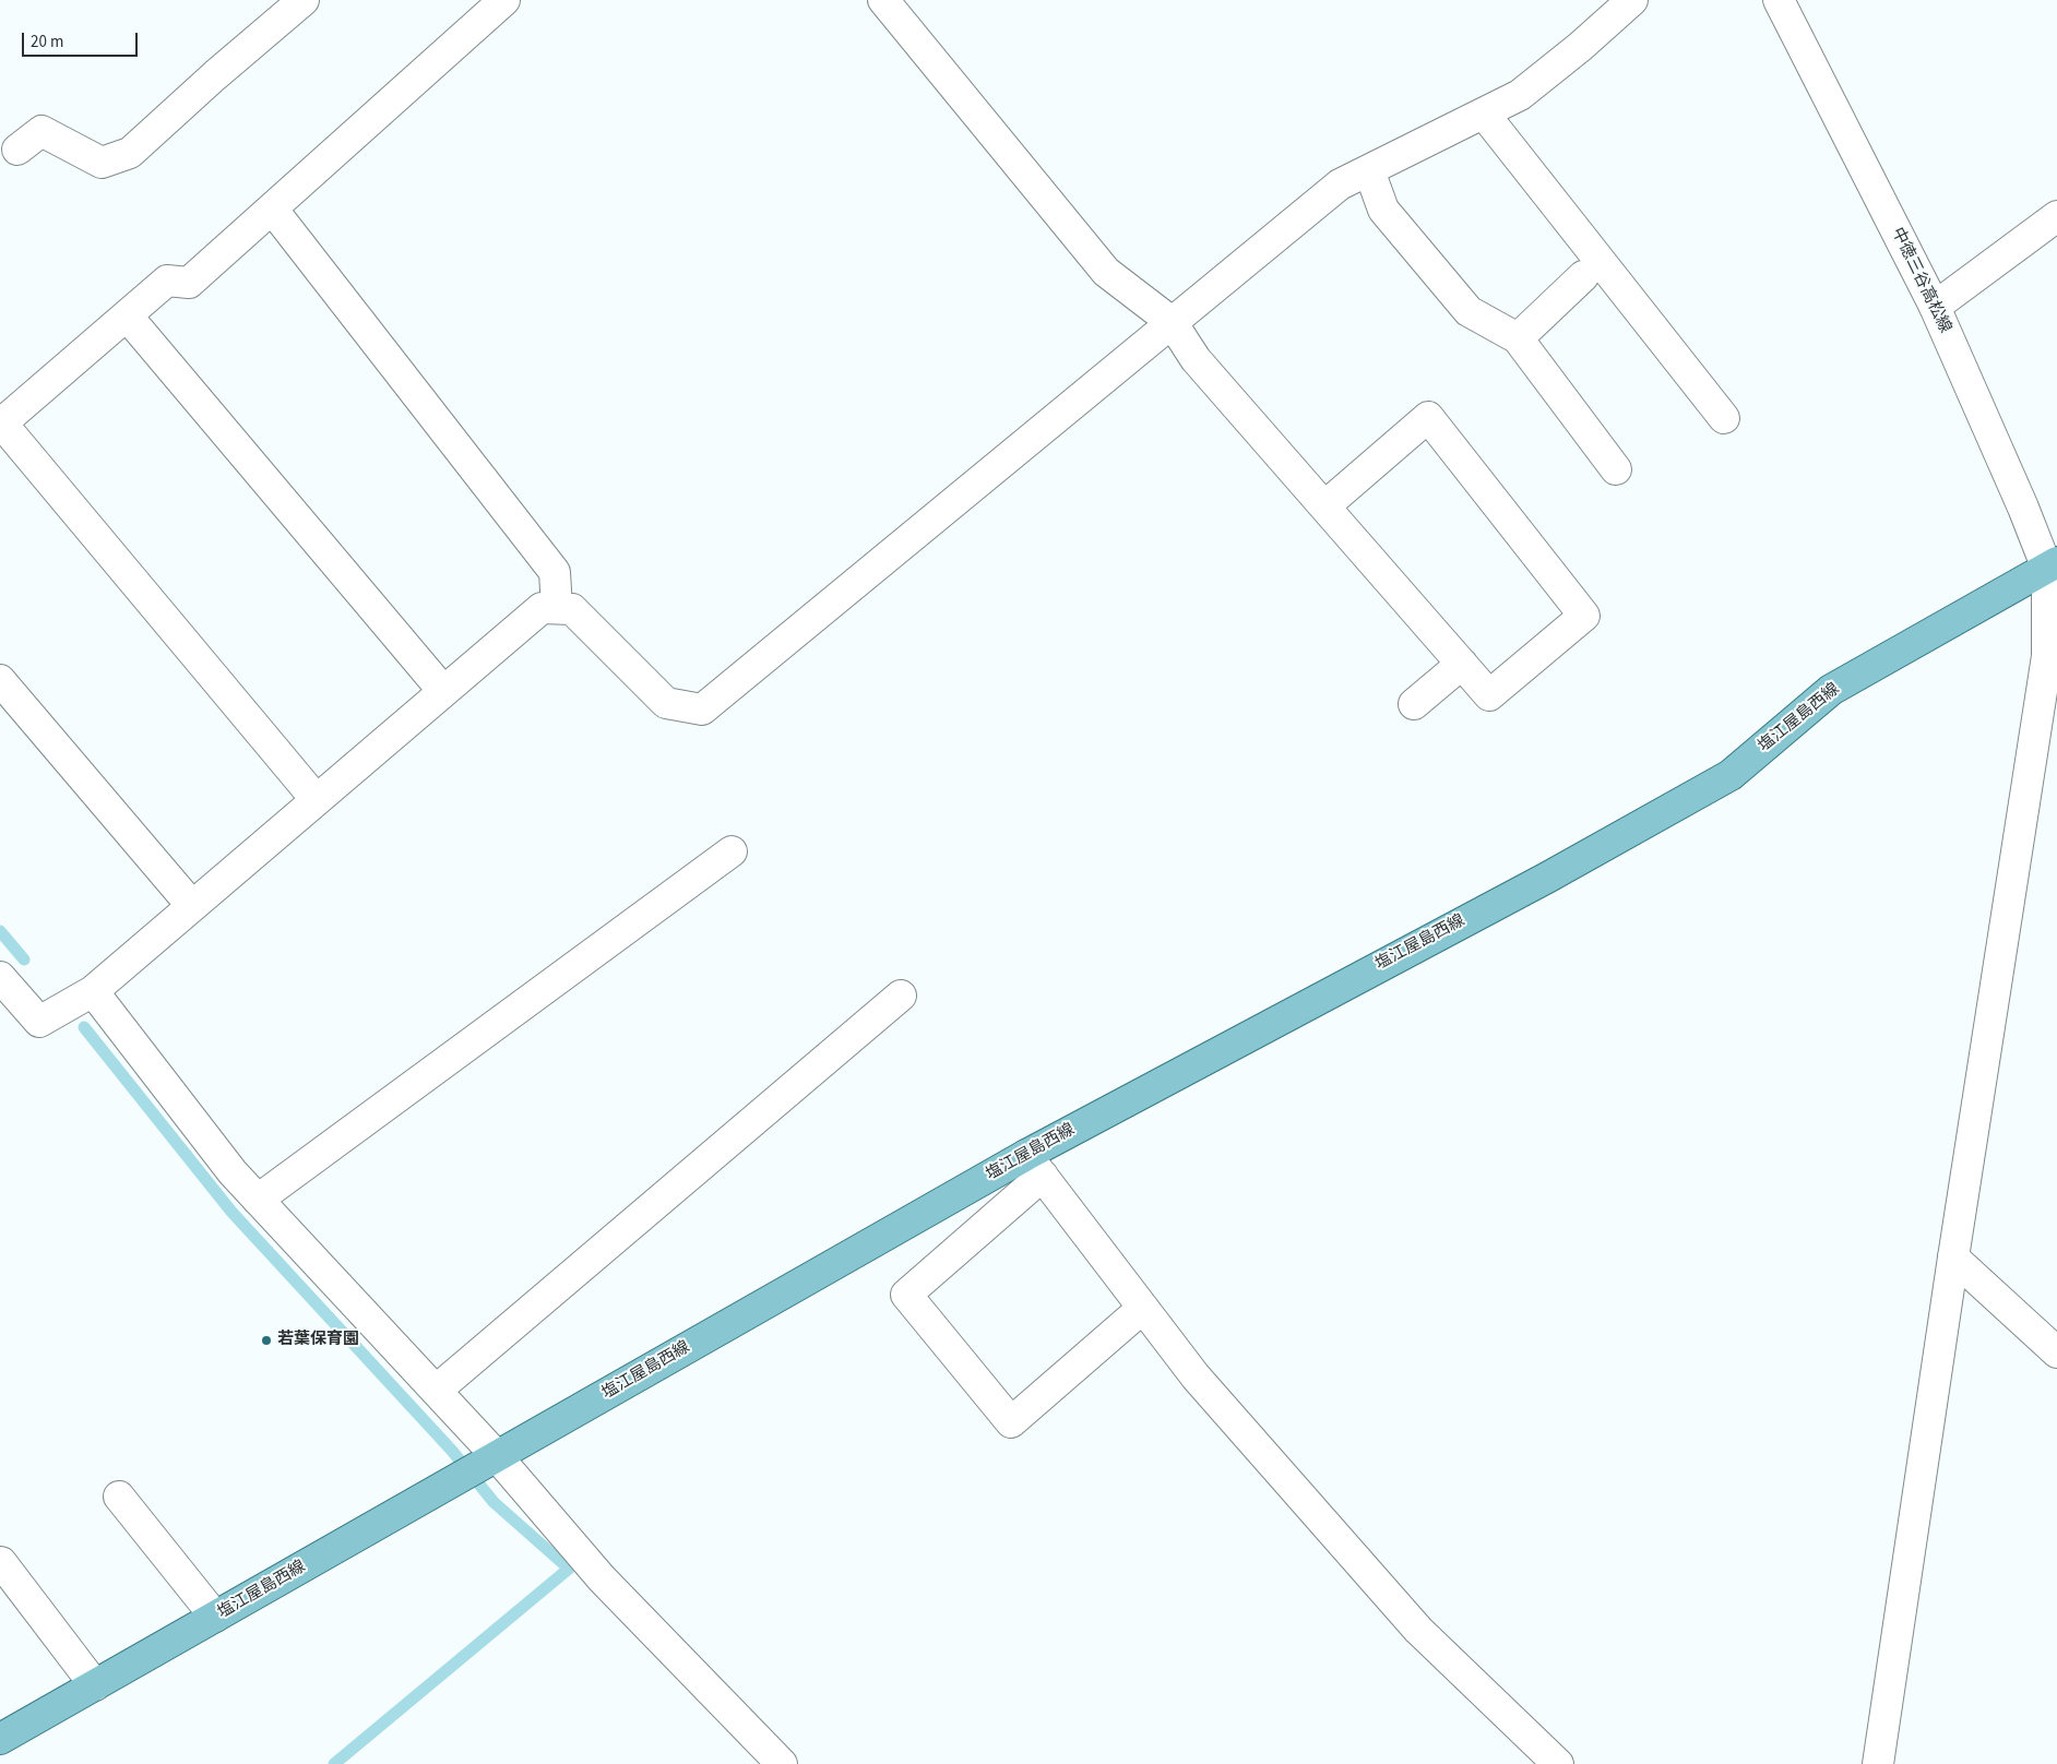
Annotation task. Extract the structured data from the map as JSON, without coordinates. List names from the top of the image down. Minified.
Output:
{"streets":{"main road":["塩江屋島西線"],"street":["中徳三谷高松線"]},"crossings":[["中徳三谷高松線","塩江屋島西線"]],"places":["若葉保育園"],"scale_bar":"20 m"}
